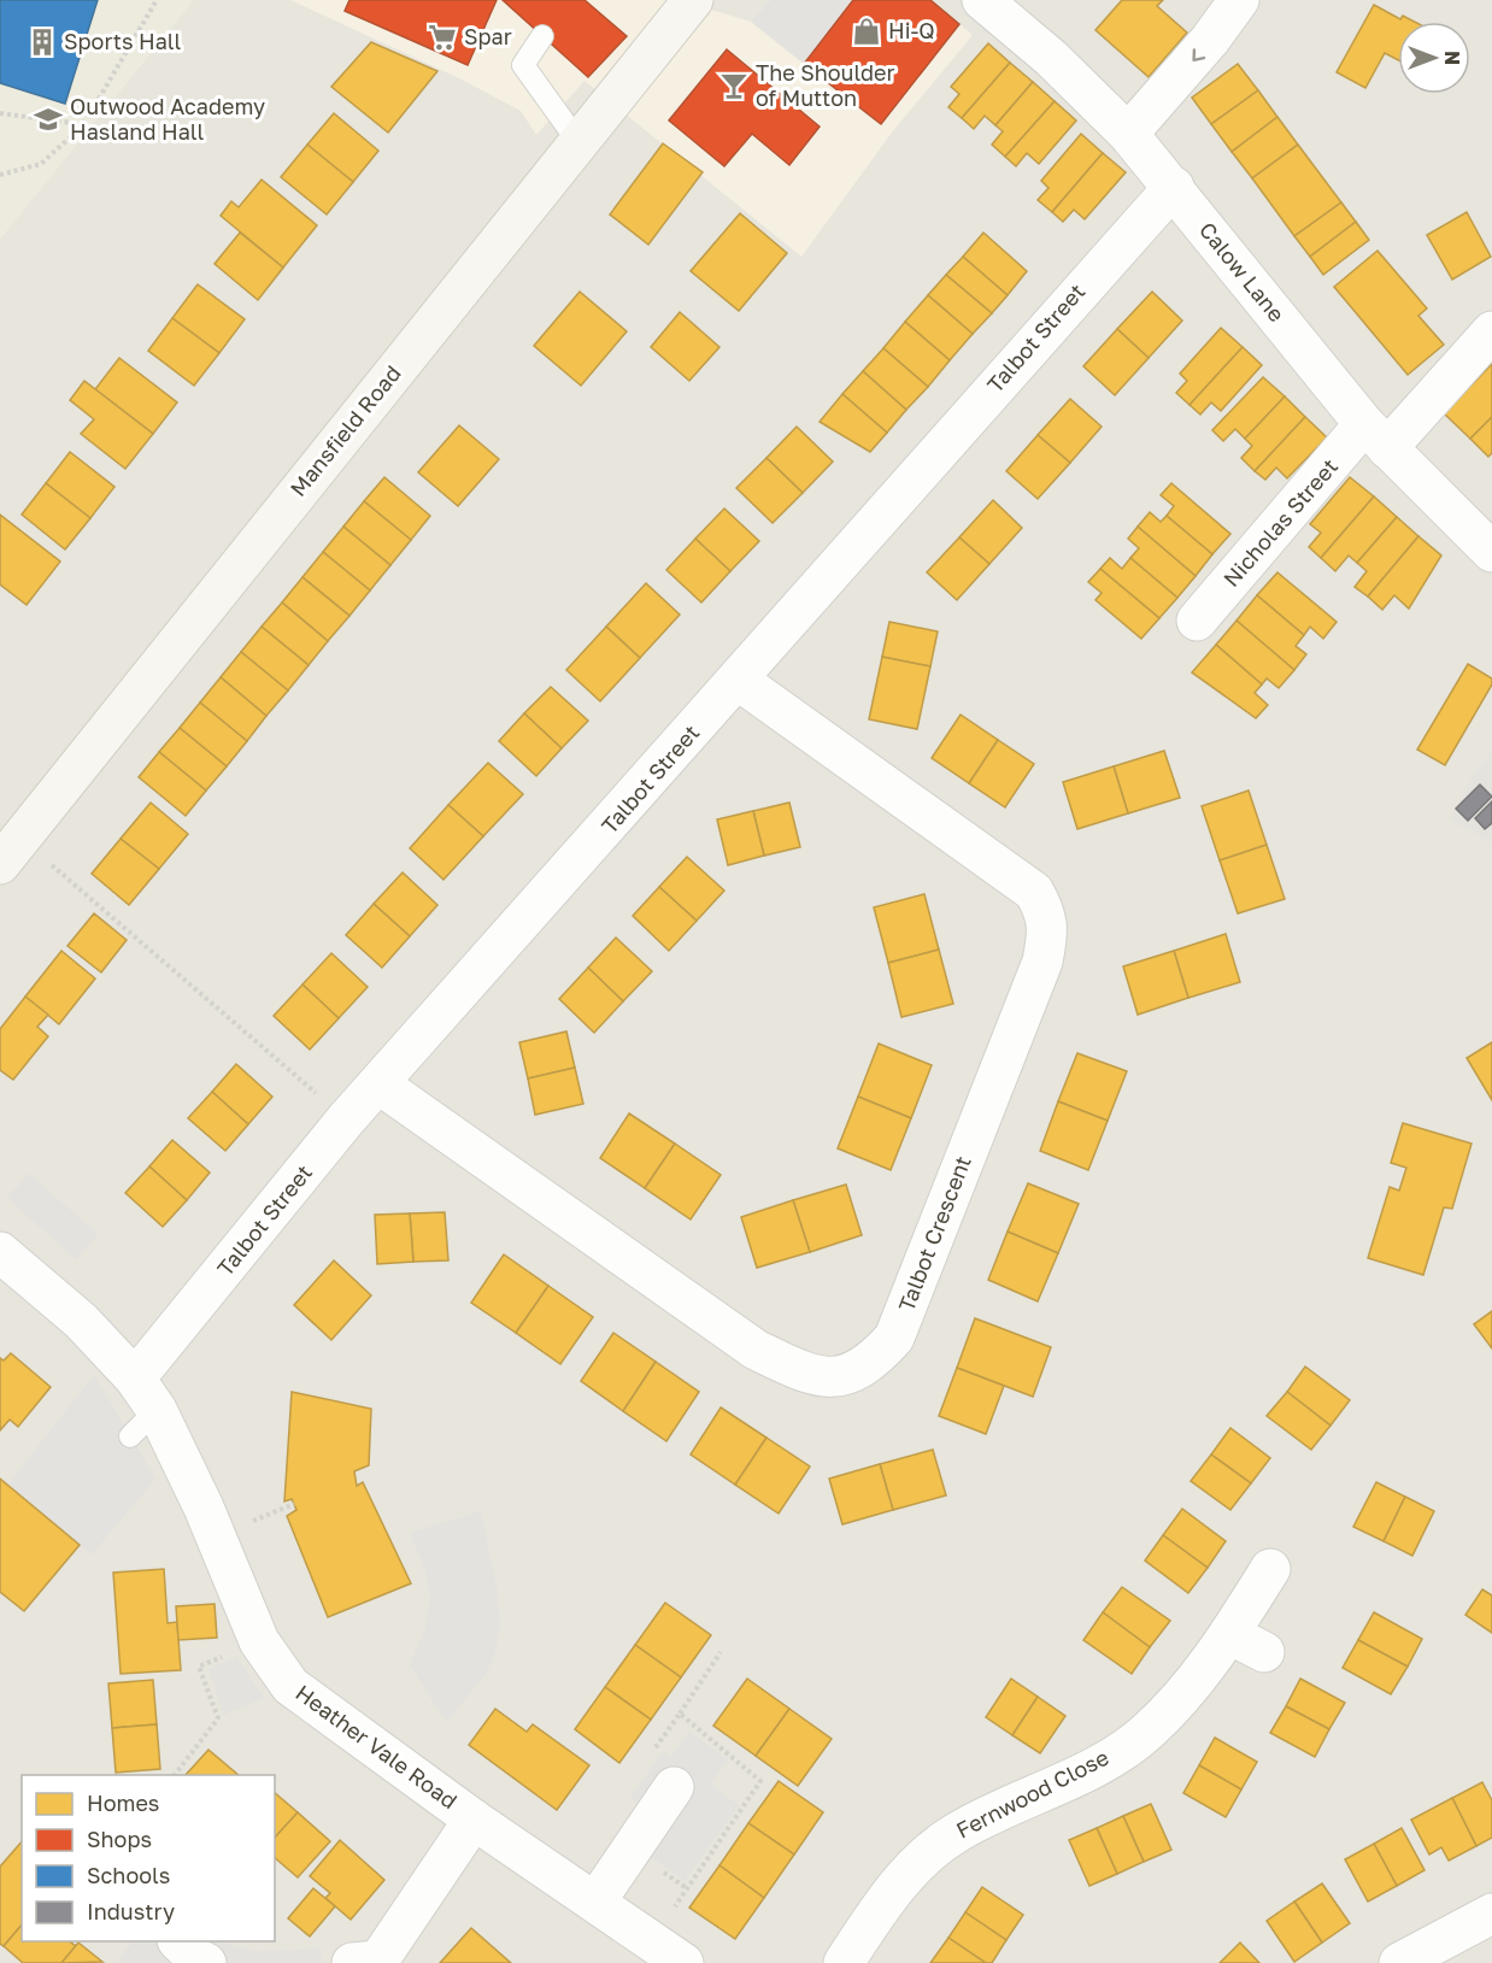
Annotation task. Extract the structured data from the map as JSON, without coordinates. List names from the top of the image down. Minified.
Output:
{"streets":{"main road":["Mansfield Road"],"street":["Calow Lane","Talbot Street","Nicholas Street","Talbot Crescent","Heather Vale Road","Fernwood Close"]},"crossings":[["Calow Lane","Talbot Street"],["Calow Lane","Nicholas Street"],["Talbot Street","Talbot Crescent"],["Talbot Street","Heather Vale Road"]],"places":{"shop":["Hi-Q"],"supermarket":["Spar"],"building":["Sports Hall"],"bar":["The Shoulder of Mutton"],"school or university":["Outwood Academy Hasland Hall"]},"legend":["Homes","Shops","Schools","Industry"],"north":"right"}
